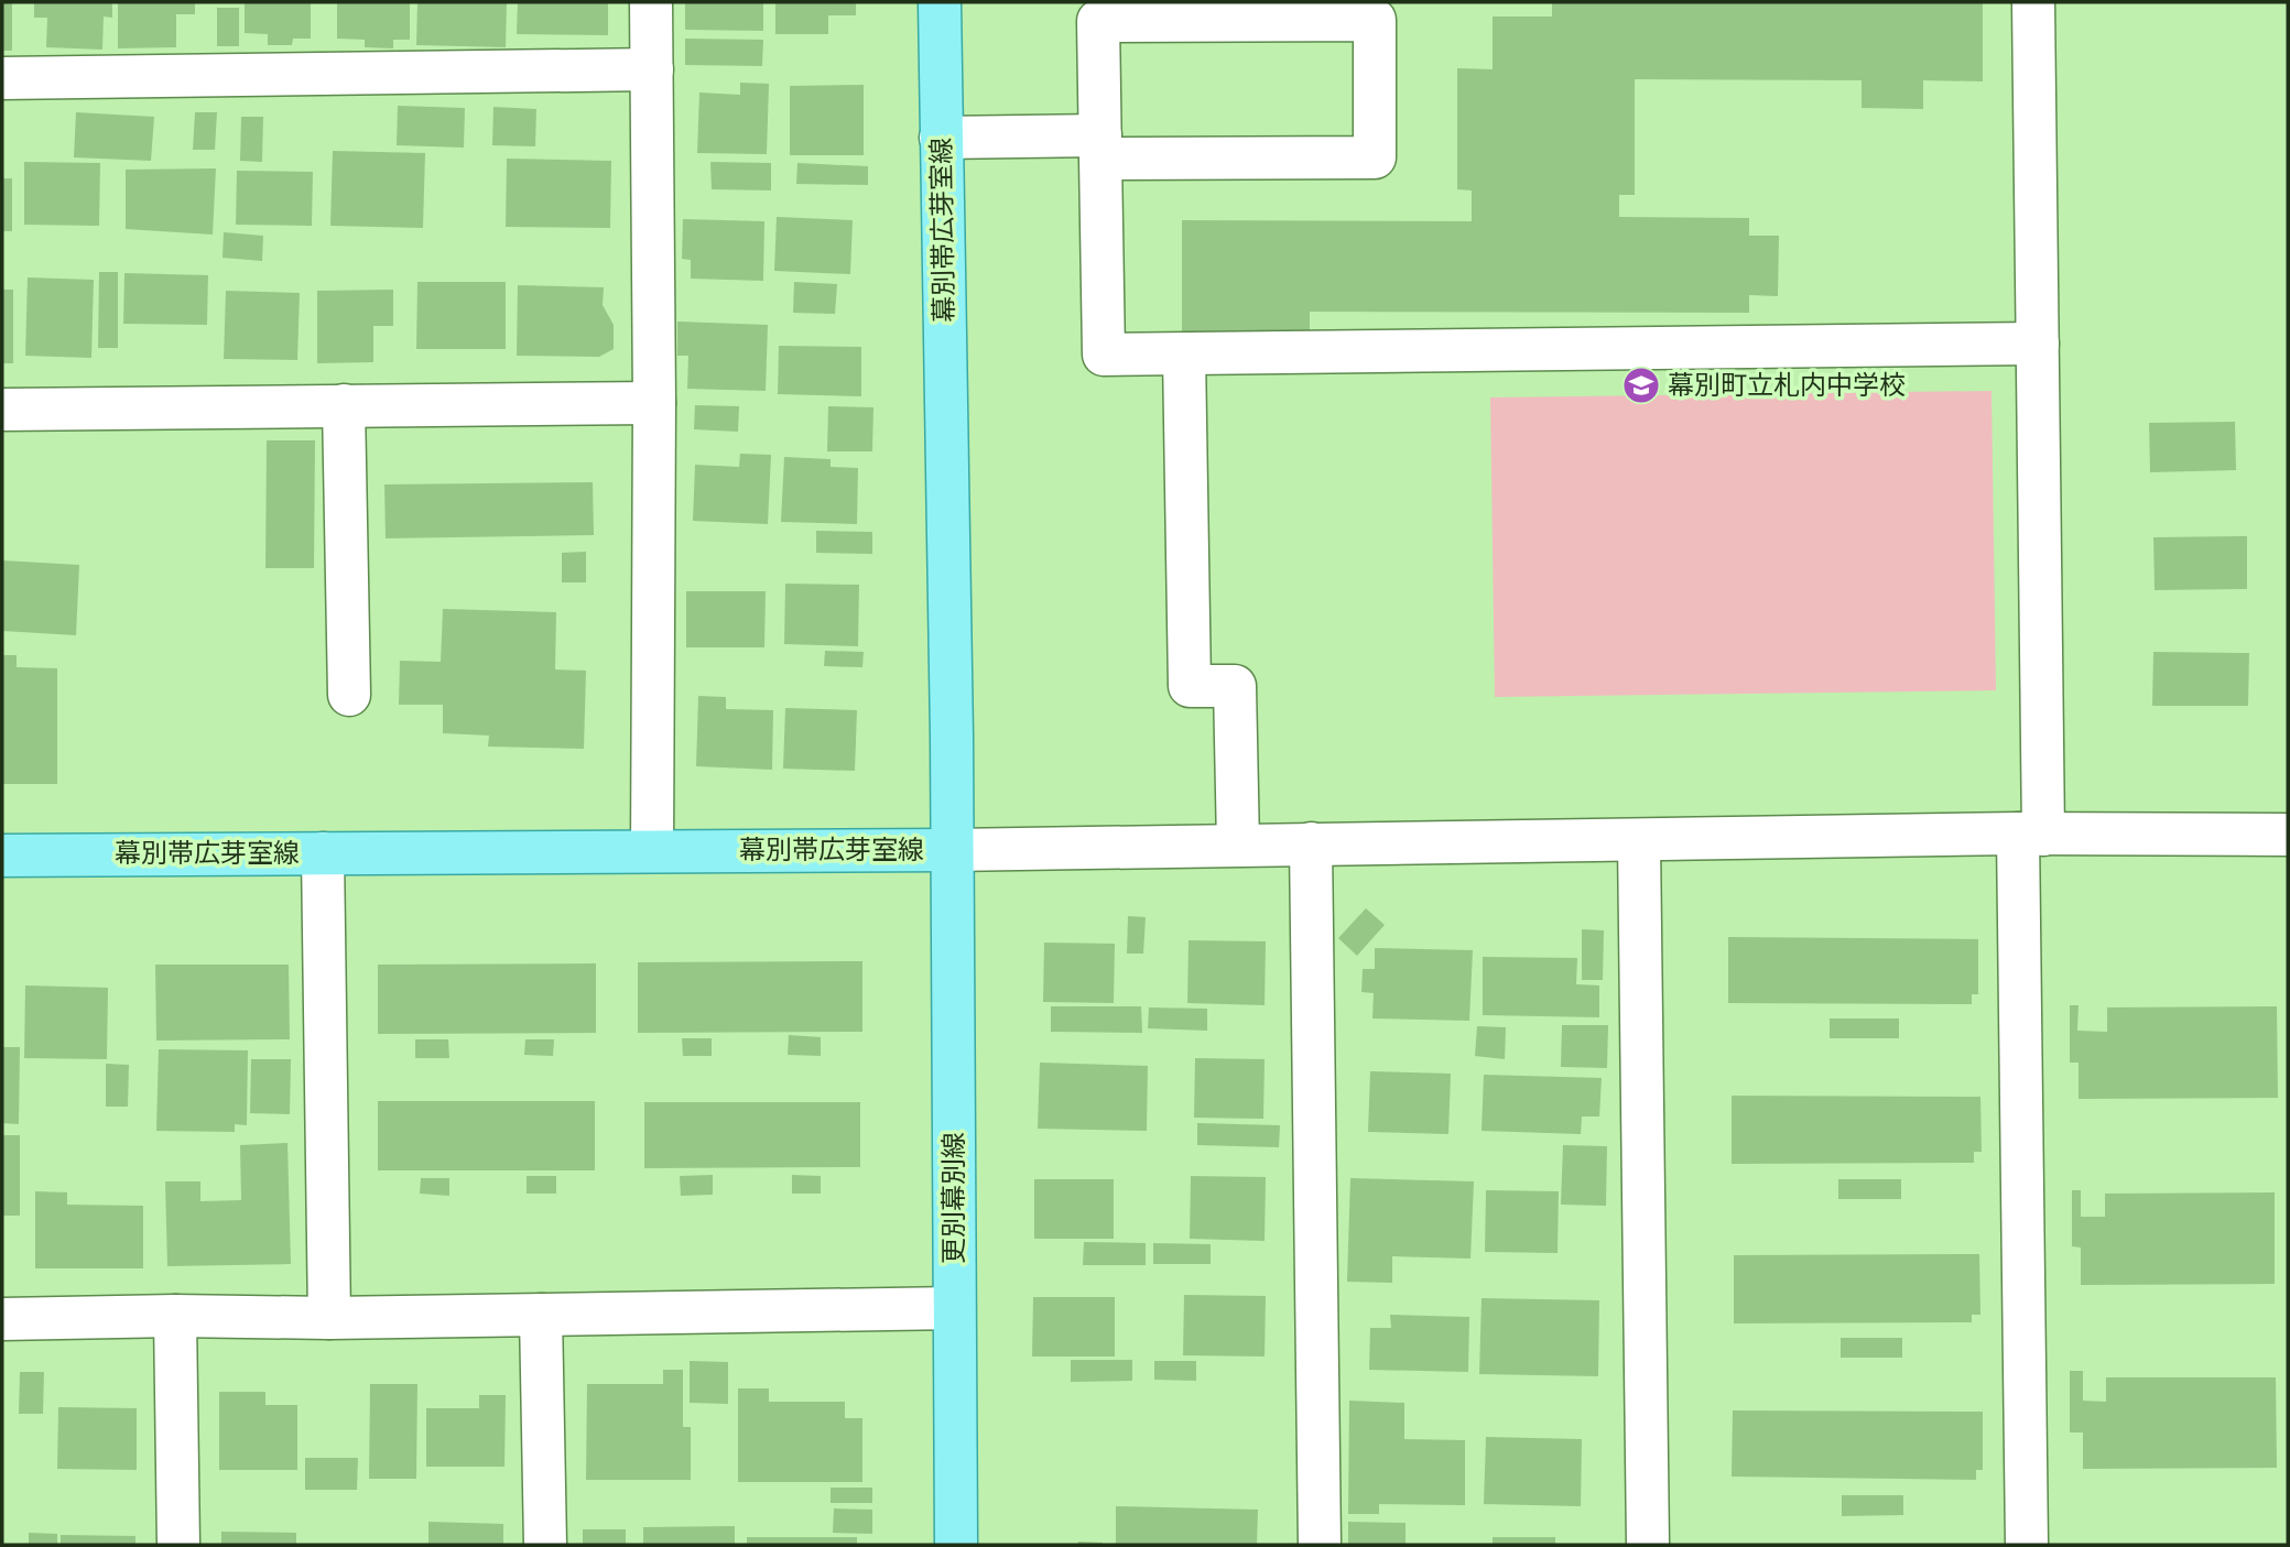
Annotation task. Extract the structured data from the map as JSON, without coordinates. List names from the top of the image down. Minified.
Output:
{"streets":{"main road":["幕別帯広芽室線","更別幕別線"]},"crossings":[["幕別帯広芽室線","更別幕別線"]],"places":{"school or university":["幕別町立札内中学校"]}}
